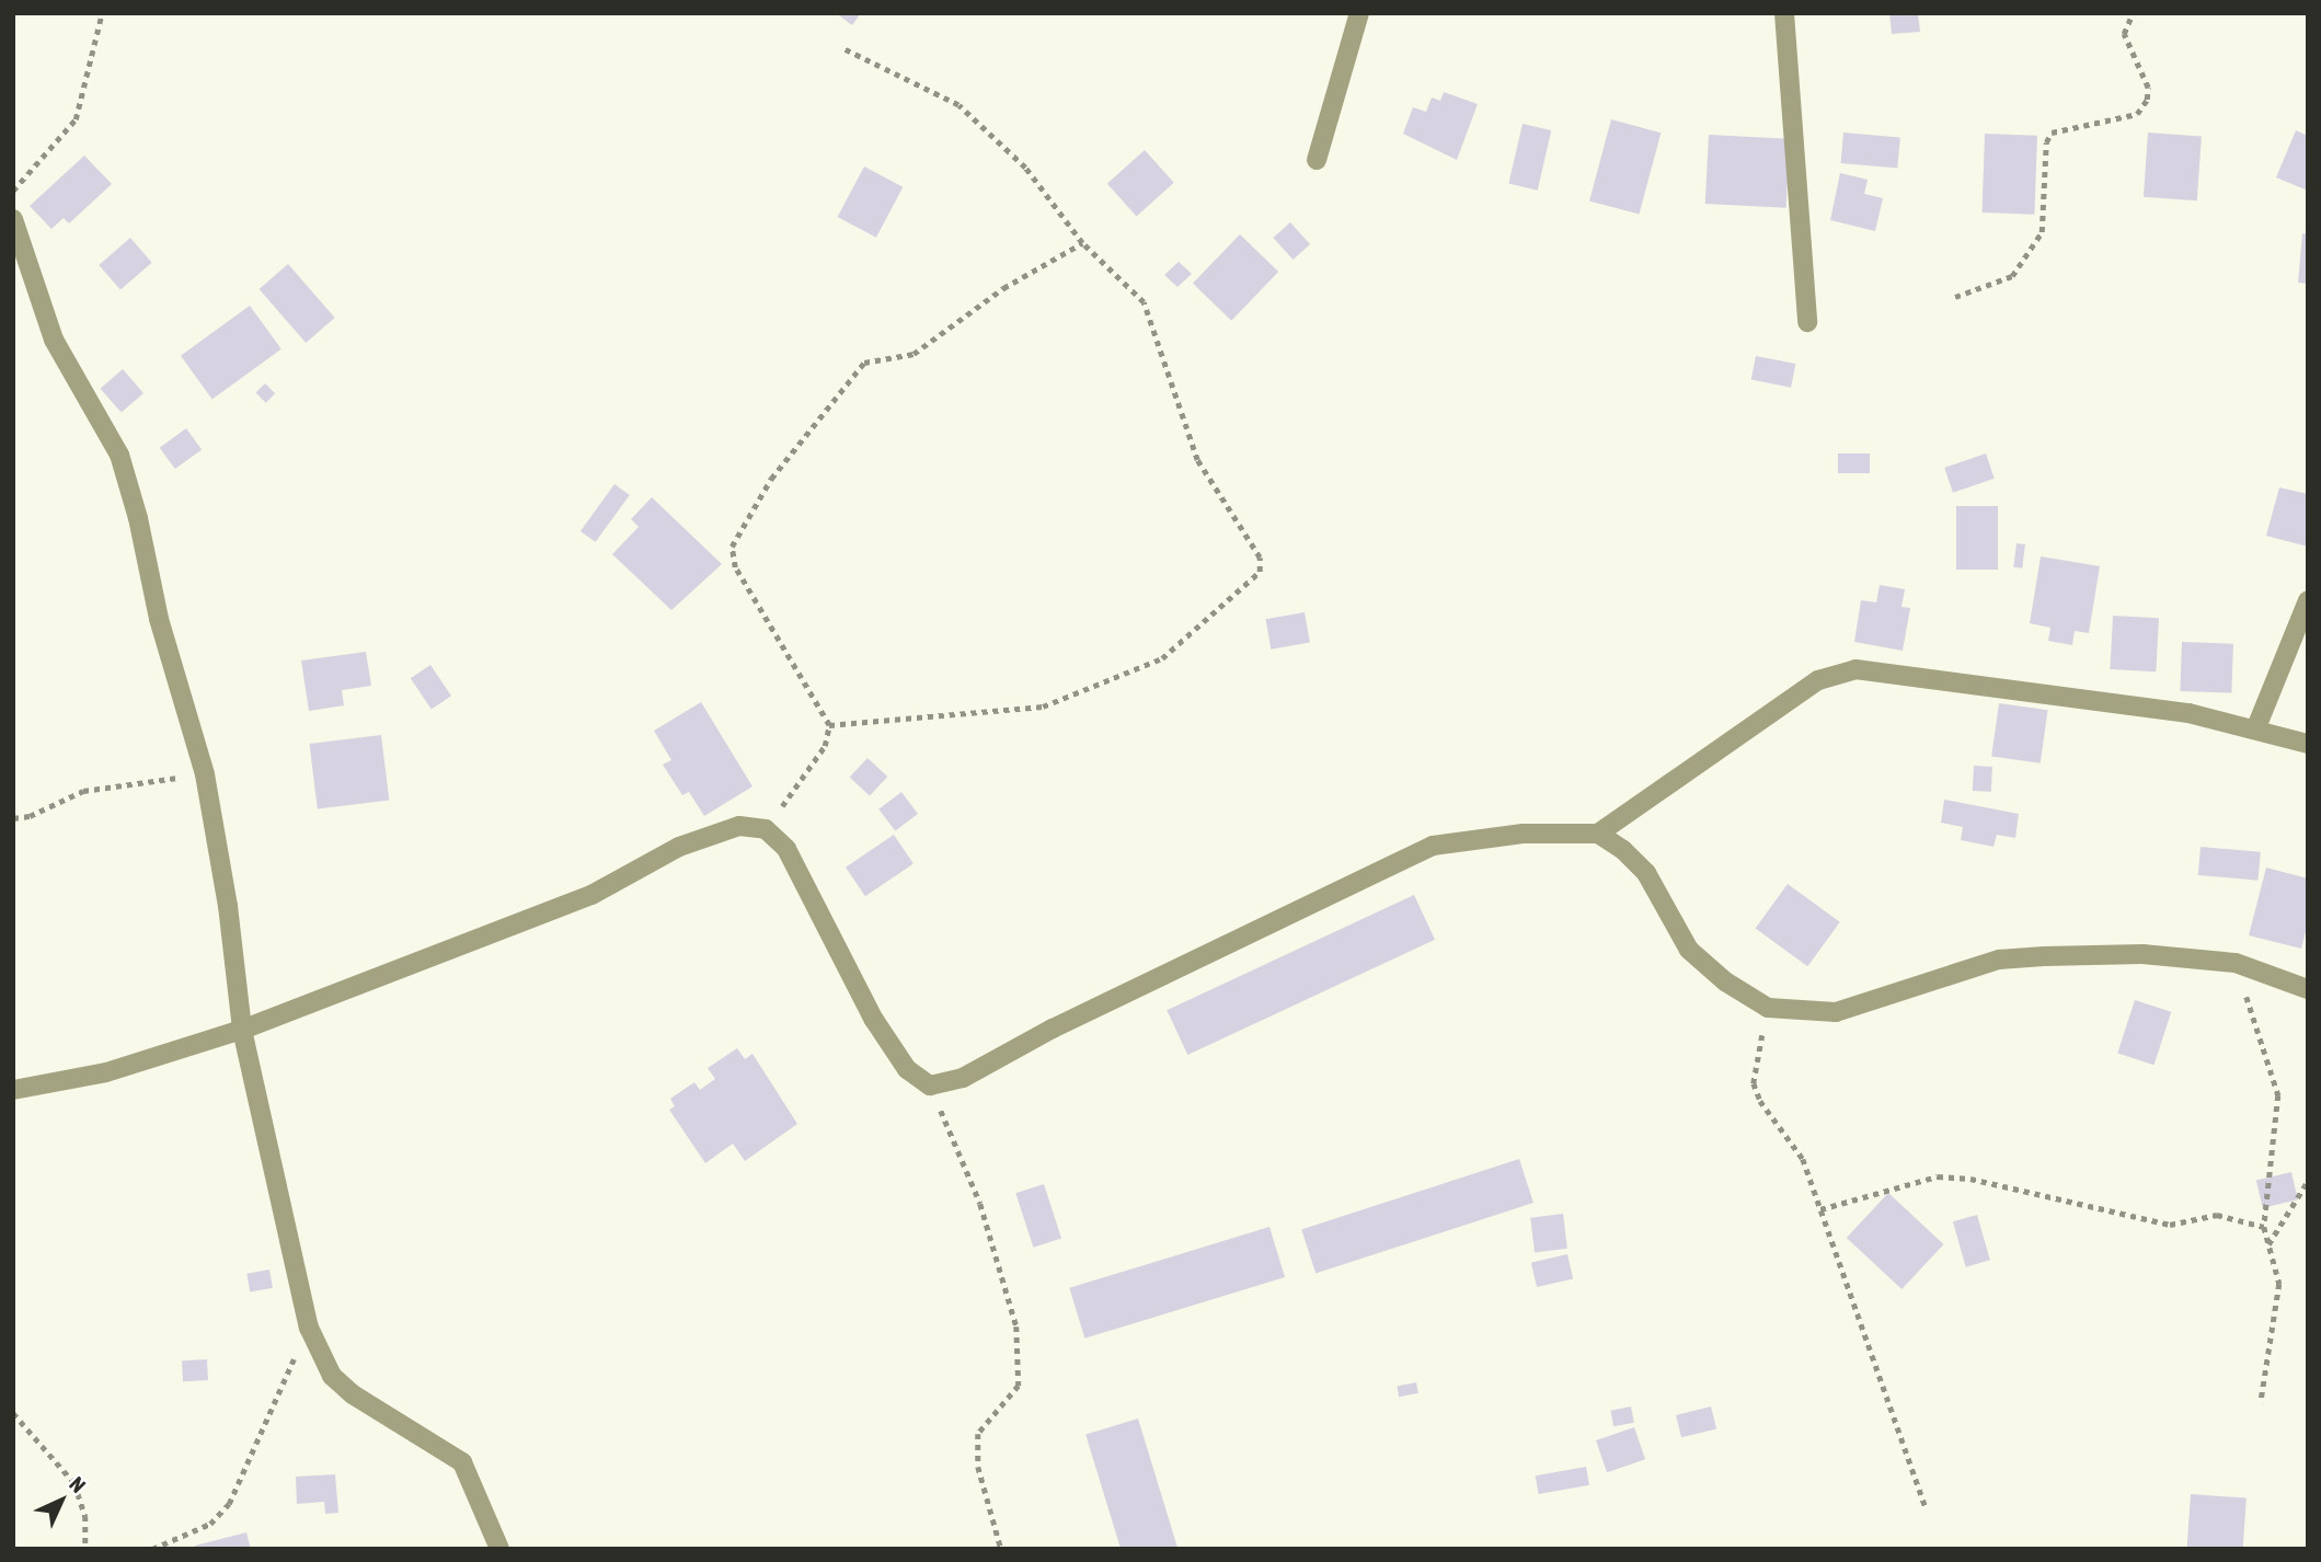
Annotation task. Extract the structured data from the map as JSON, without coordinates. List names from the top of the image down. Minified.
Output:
{"north":"top right"}
